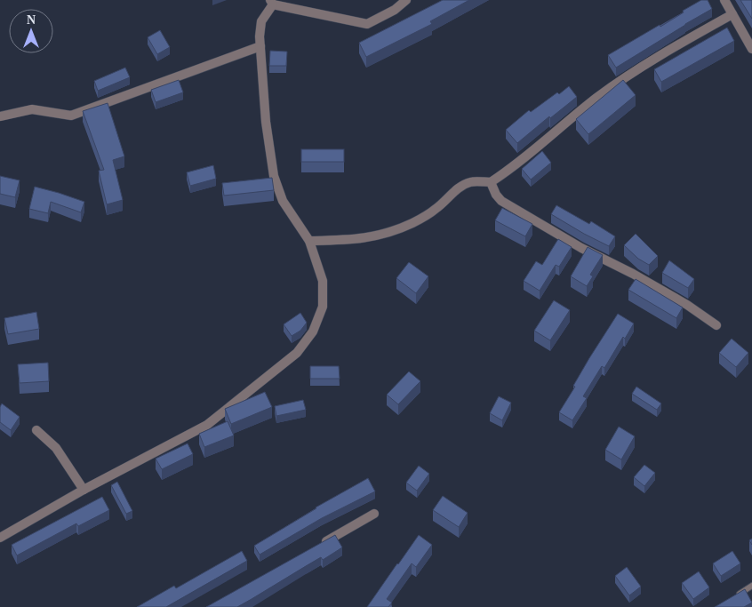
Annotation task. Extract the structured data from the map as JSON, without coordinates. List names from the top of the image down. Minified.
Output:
{"north":"top"}
